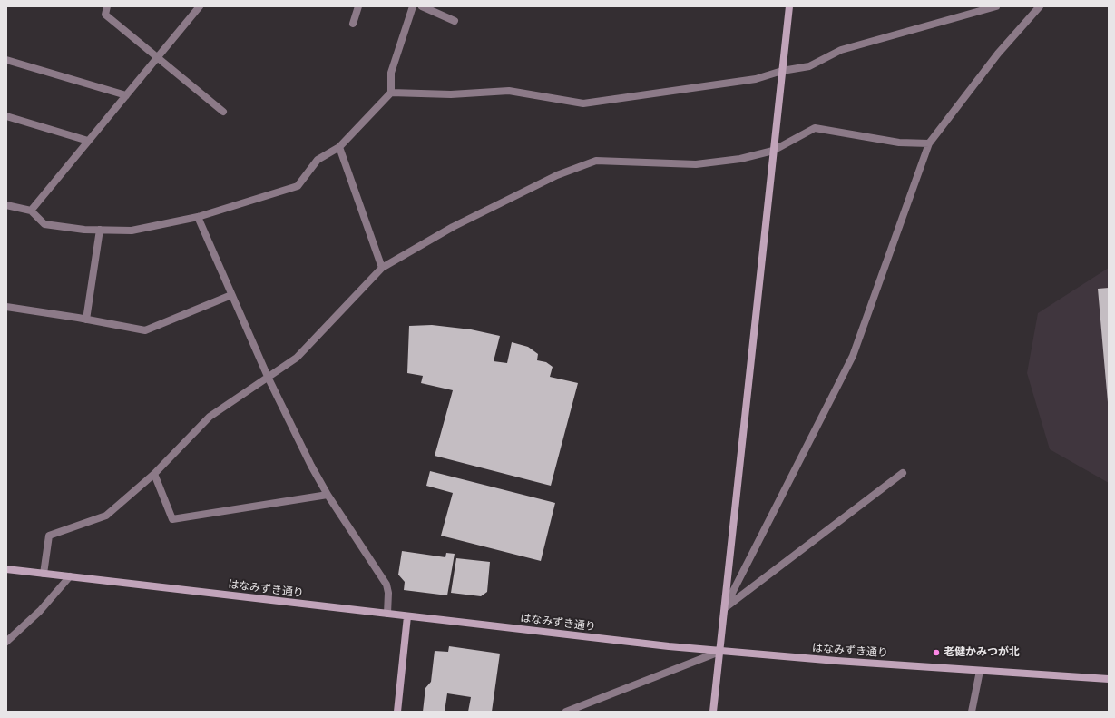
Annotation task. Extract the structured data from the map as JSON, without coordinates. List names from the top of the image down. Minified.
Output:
{"streets":{"street":["はなみずき通り"]},"places":["老健かみつが北"]}
